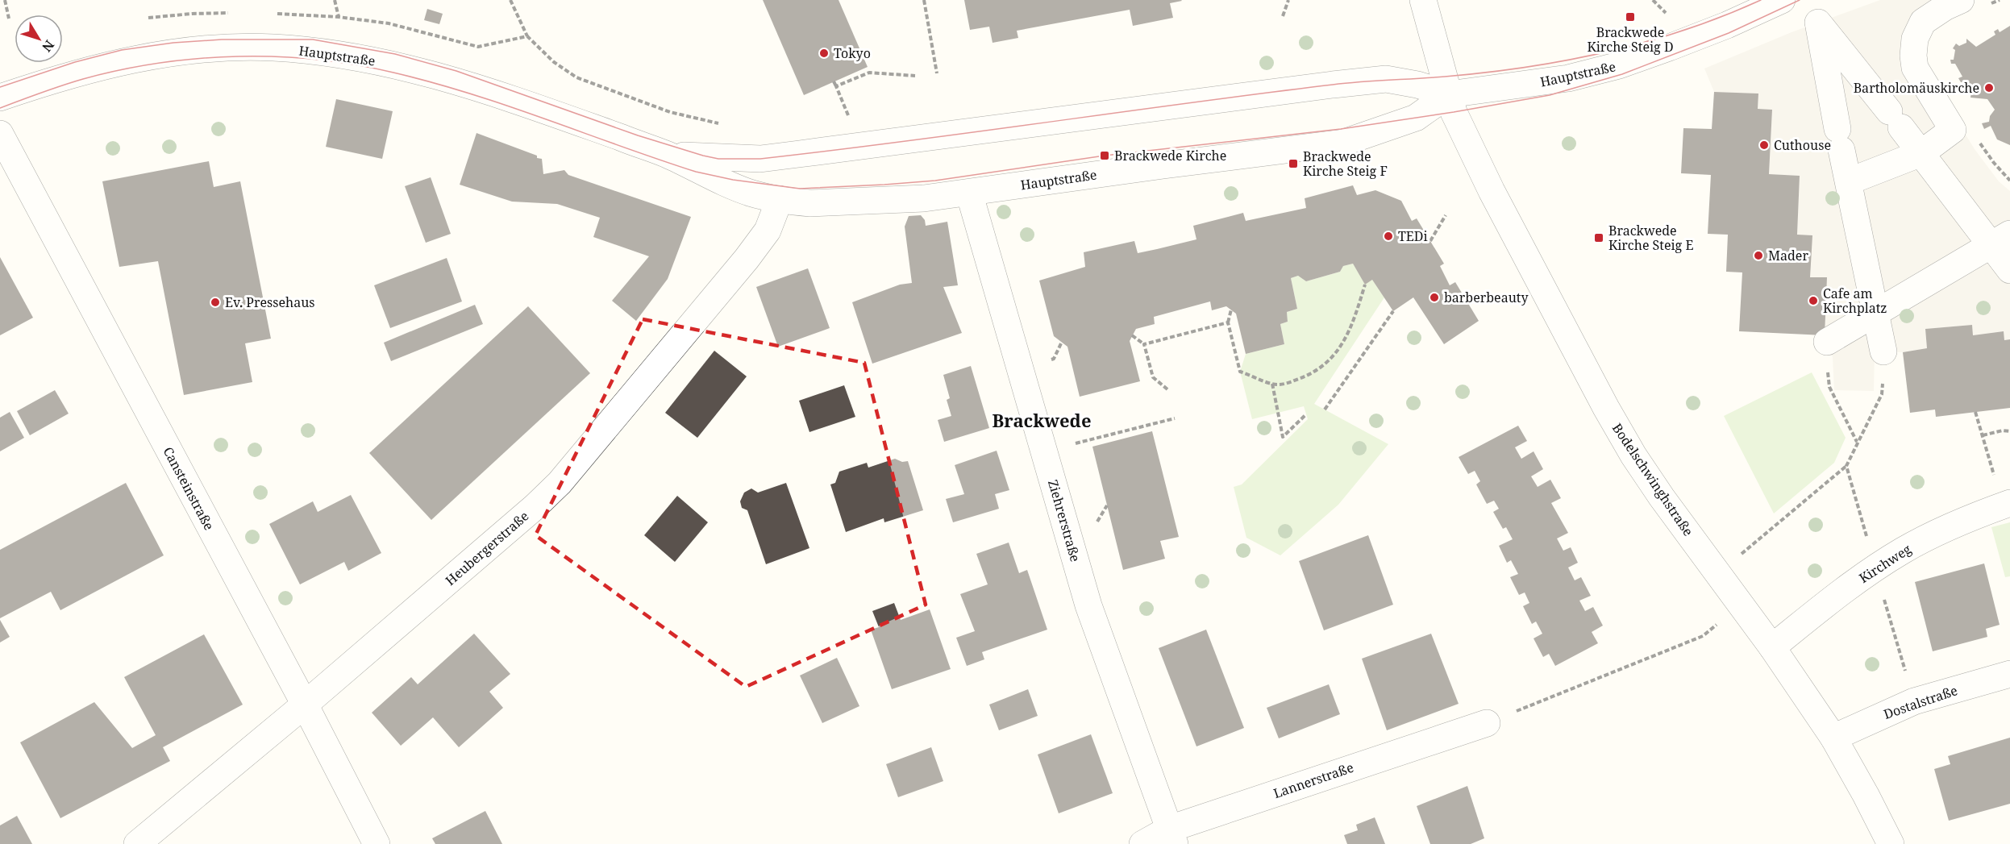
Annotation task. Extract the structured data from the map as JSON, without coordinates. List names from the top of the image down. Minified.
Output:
{"streets":{"street":["Hauptstraße","Bodelschwinghstraße","Cansteinstraße","Ziehrerstraße","Heubergerstraße","Kirchweg","Dostalstraße","Lannerstraße"]},"crossings":[["Hauptstraße","Bodelschwinghstraße"],["Hauptstraße","Ziehrerstraße"],["Hauptstraße","Heubergerstraße"],["Bodelschwinghstraße","Kirchweg"],["Bodelschwinghstraße","Dostalstraße"],["Cansteinstraße","Heubergerstraße"],["Ziehrerstraße","Lannerstraße"]],"districts":["Brackwede"],"places":{"transit":["Brackwede Kirche Steig D","Brackwede Kirche","Brackwede Kirche Steig F","Brackwede Kirche Steig E"],"other":["Tokyo","Bartholomäuskirche","Cuthouse","TEDi","Mader","barberbeauty","Cafe am Kirchplatz","Ev. Pressehaus"]},"north":"bottom right"}
